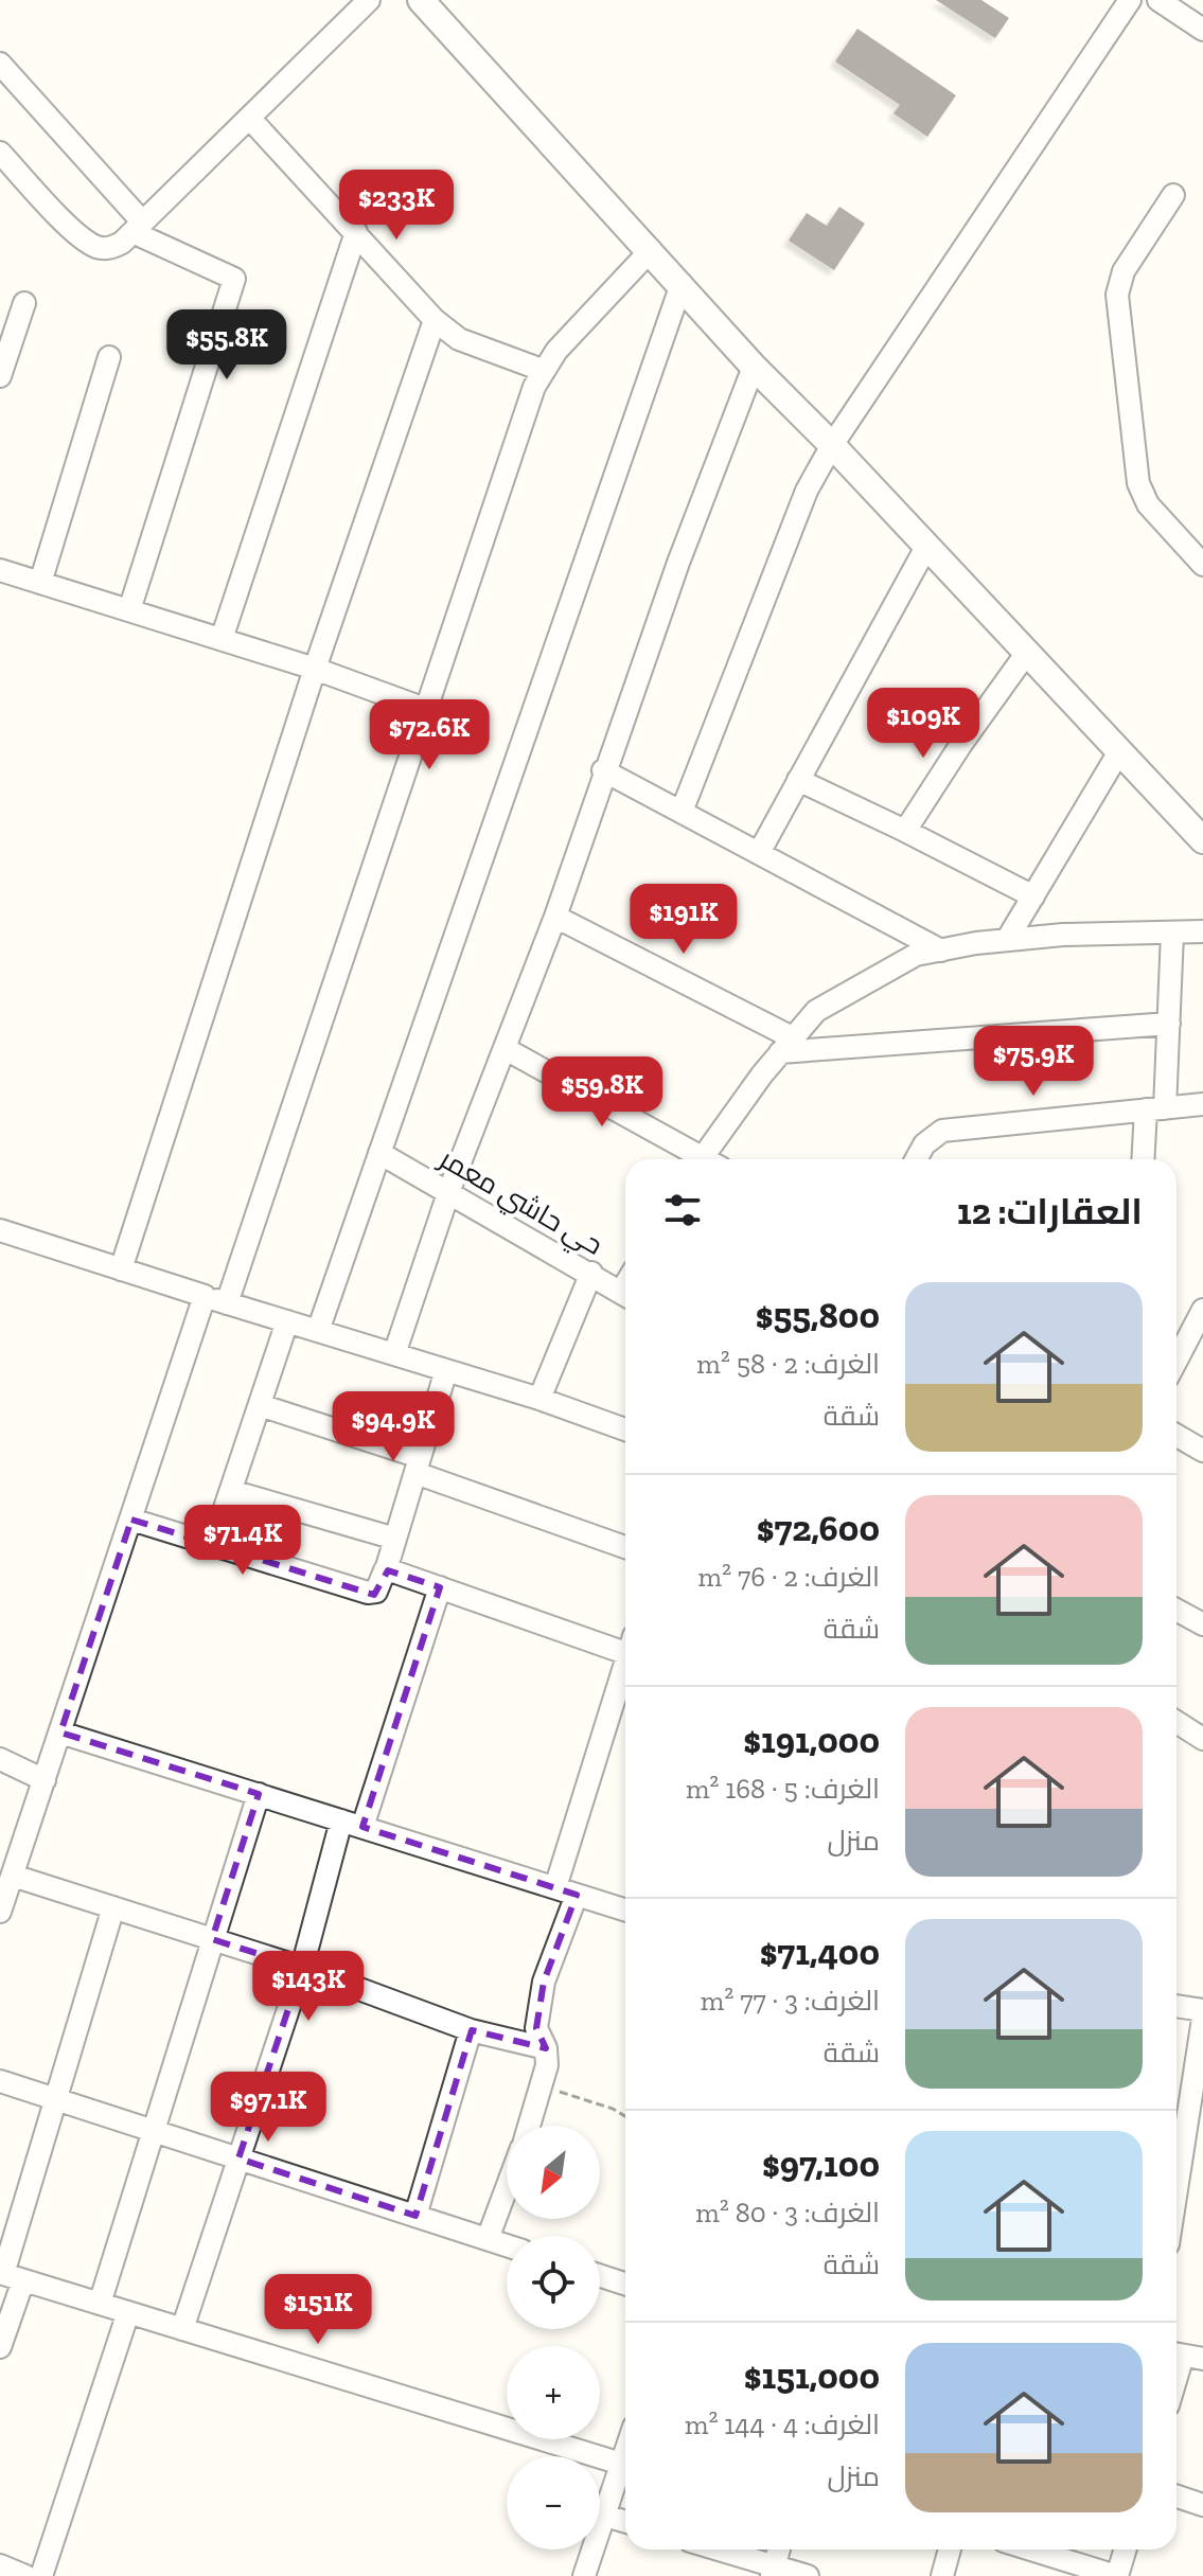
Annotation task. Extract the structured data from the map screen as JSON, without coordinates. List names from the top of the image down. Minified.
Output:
{"streets":{"street":["حي حاشي معمر"]},"north":"bottom left","page":{"price":["$233K","$55.8K","$109K","$72.6K","$191K","$75.9K","$59.8K","$94.9K","$71.4K","$143K","$97.1K","$151K"],"heading":"العقارات: 12","list":[{"name":"$55,800","note":"الغرف: 2 · 58 m² · شقة"},{"name":"$72,600","note":"الغرف: 2 · 76 m² · شقة"},{"name":"$191,000","note":"الغرف: 5 · 168 m² · منزل"},{"name":"$71,400","note":"الغرف: 3 · 77 m² · شقة"},{"name":"$97,100","note":"الغرف: 3 · 80 m² · شقة"},{"name":"$151,000","note":"الغرف: 4 · 144 m² · منزل"}],"map_buttons":["+","−"]}}
